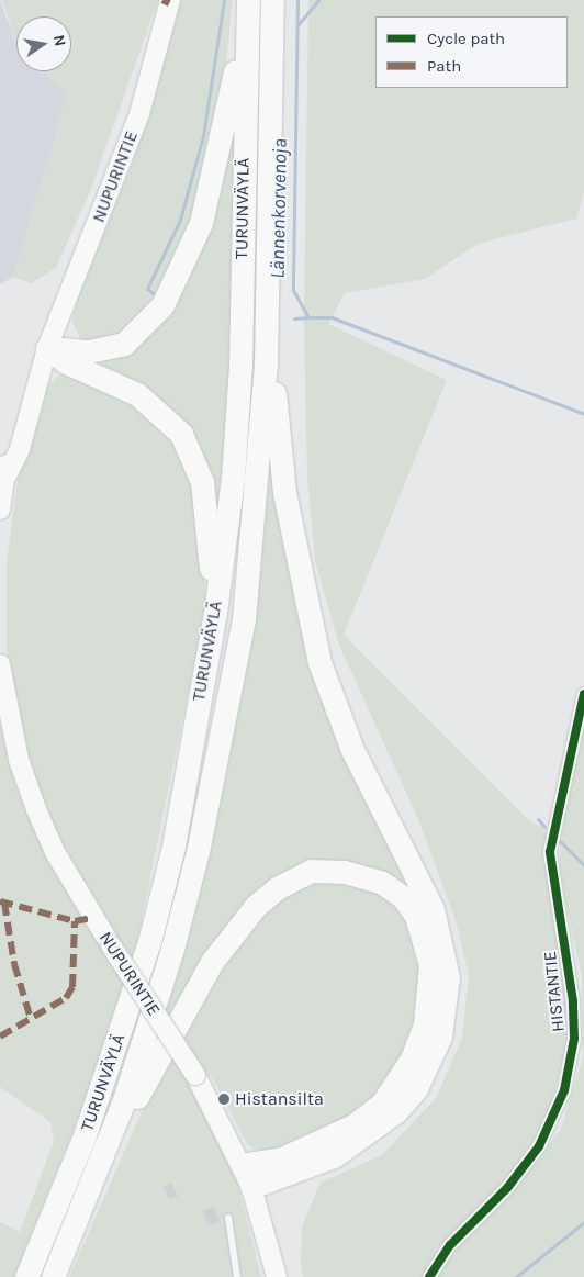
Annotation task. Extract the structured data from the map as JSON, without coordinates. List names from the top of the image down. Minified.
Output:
{"streets":{"highway":["TURUNVÄYLÄ"],"main road":["NUPURINTIE"],"street":["HISTANTIE"]},"water":["Lännenkorvenoja"],"places":["Histansilta"],"legend":["Cycle path","Path"],"north":"right"}
